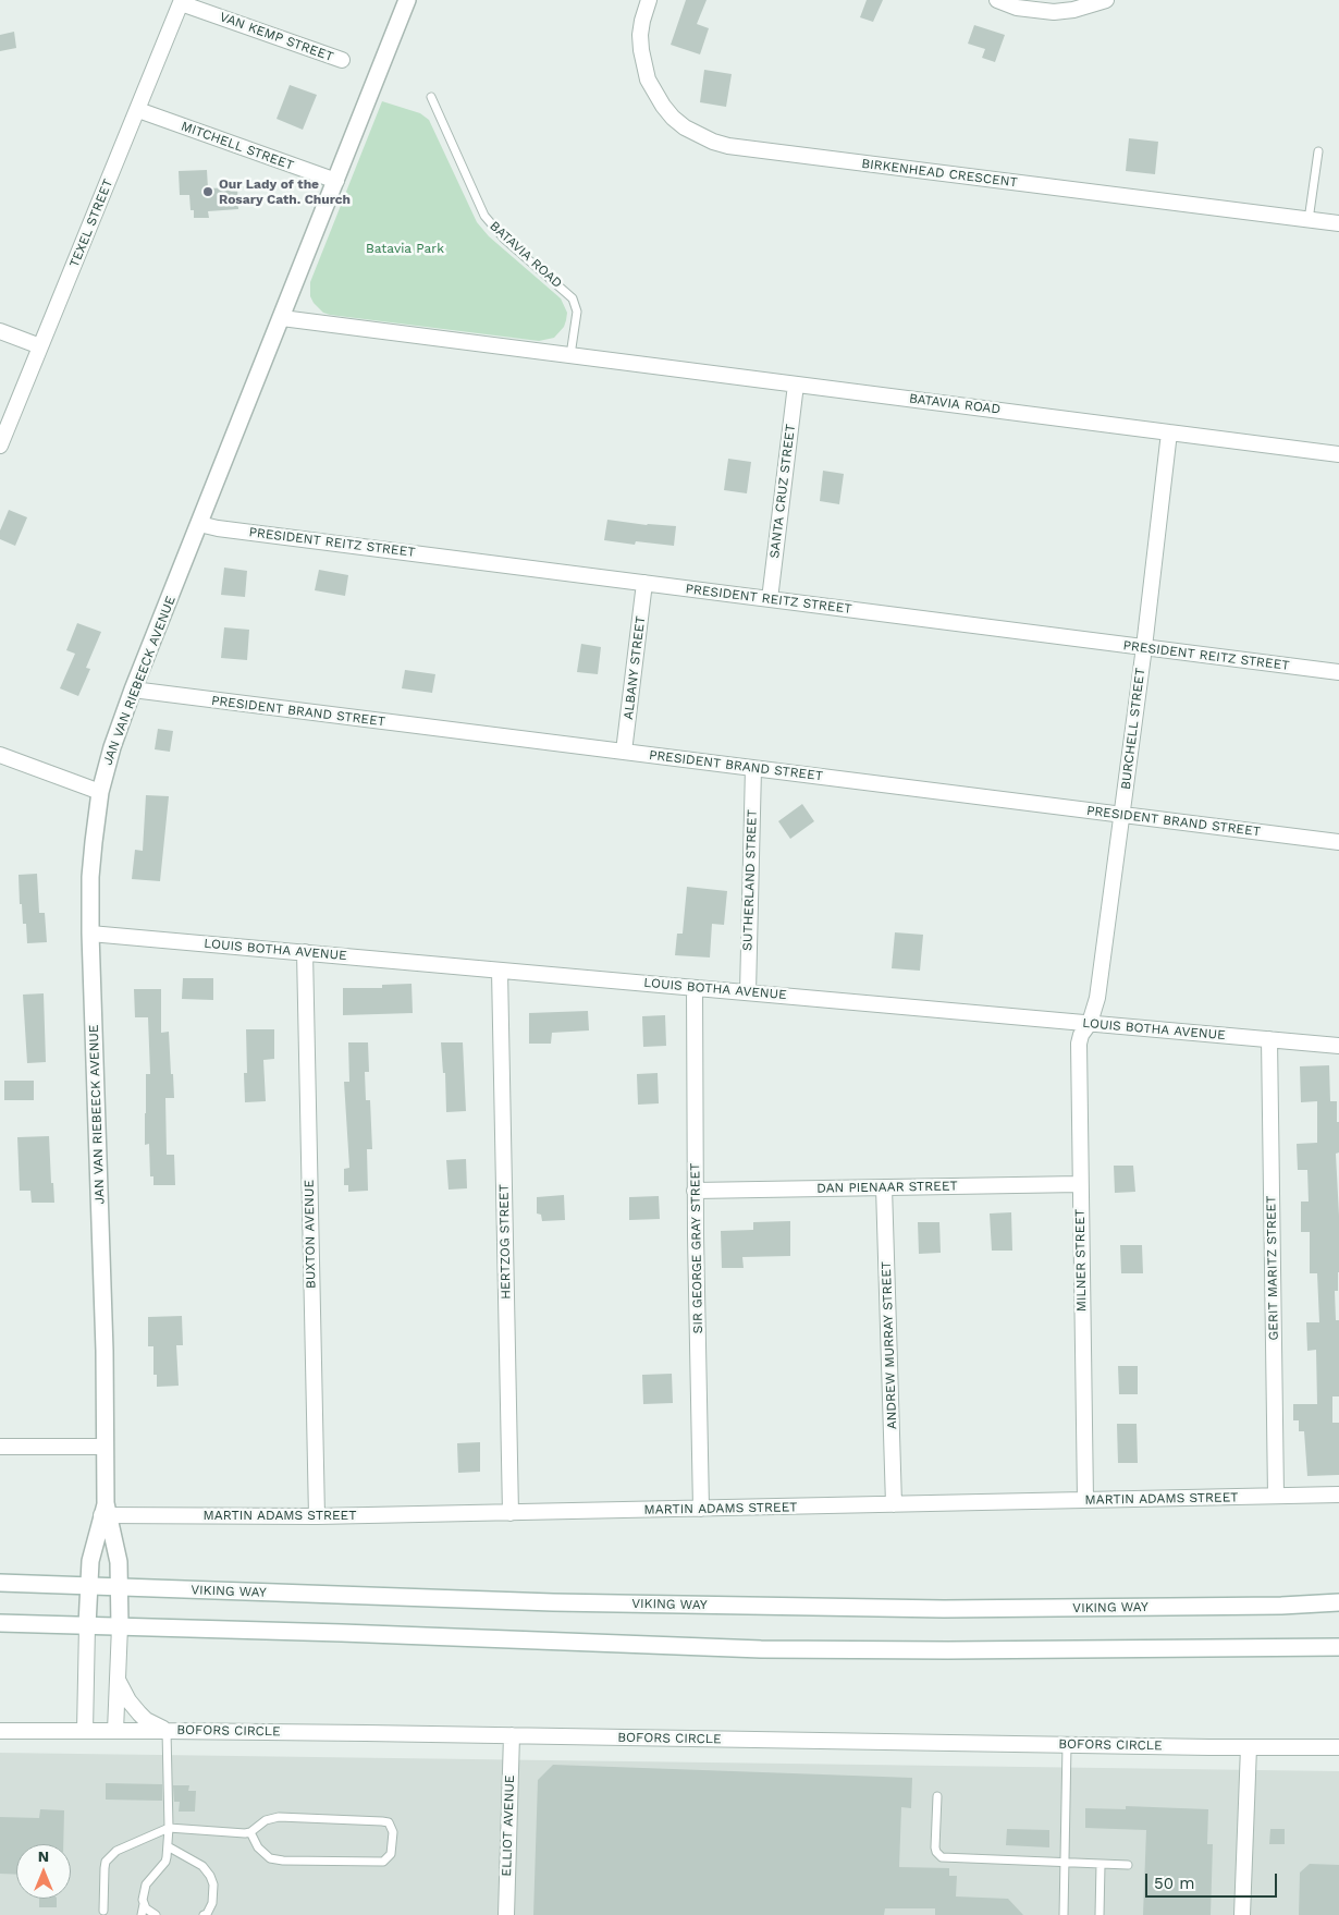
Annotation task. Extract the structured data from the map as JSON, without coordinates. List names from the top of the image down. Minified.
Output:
{"streets":{"main road":["JAN VAN RIEBEECK AVENUE","VIKING WAY"],"street":["VAN KEMP STREET","MITCHELL STREET","BIRKENHEAD CRESCENT","TEXEL STREET","BATAVIA ROAD","SANTA CRUZ STREET","PRESIDENT REITZ STREET","ALBANY STREET","PRESIDENT BRAND STREET","BURCHELL STREET","SUTHERLAND STREET","LOUIS BOTHA AVENUE","DAN PIENAAR STREET","BUXTON AVENUE","HERTZOG STREET","SIR GEORGE GRAY STREET","MILNER STREET","GERIT MARITZ STREET","ANDREW MURRAY STREET","MARTIN ADAMS STREET","BOFORS CIRCLE","ELLIOT AVENUE"]},"crossings":[["VAN KEMP STREET","TEXEL STREET"],["MITCHELL STREET","TEXEL STREET"],["MITCHELL STREET","JAN VAN RIEBEECK AVENUE"],["BATAVIA ROAD","SANTA CRUZ STREET"],["BATAVIA ROAD","JAN VAN RIEBEECK AVENUE"],["BATAVIA ROAD","BURCHELL STREET"],["SANTA CRUZ STREET","PRESIDENT REITZ STREET"],["PRESIDENT REITZ STREET","ALBANY STREET"],["PRESIDENT REITZ STREET","JAN VAN RIEBEECK AVENUE"],["PRESIDENT REITZ STREET","BURCHELL STREET"],["ALBANY STREET","PRESIDENT BRAND STREET"],["JAN VAN RIEBEECK AVENUE","PRESIDENT BRAND STREET"],["JAN VAN RIEBEECK AVENUE","LOUIS BOTHA AVENUE"],["JAN VAN RIEBEECK AVENUE","MARTIN ADAMS STREET"],["JAN VAN RIEBEECK AVENUE","VIKING WAY"],["JAN VAN RIEBEECK AVENUE","BOFORS CIRCLE"],["PRESIDENT BRAND STREET","BURCHELL STREET"],["PRESIDENT BRAND STREET","SUTHERLAND STREET"],["BURCHELL STREET","LOUIS BOTHA AVENUE"],["BURCHELL STREET","MILNER STREET"],["SUTHERLAND STREET","LOUIS BOTHA AVENUE"],["LOUIS BOTHA AVENUE","BUXTON AVENUE"],["LOUIS BOTHA AVENUE","HERTZOG STREET"],["LOUIS BOTHA AVENUE","SIR GEORGE GRAY STREET"],["LOUIS BOTHA AVENUE","MILNER STREET"],["LOUIS BOTHA AVENUE","GERIT MARITZ STREET"],["DAN PIENAAR STREET","SIR GEORGE GRAY STREET"],["DAN PIENAAR STREET","MILNER STREET"],["DAN PIENAAR STREET","ANDREW MURRAY STREET"],["BUXTON AVENUE","MARTIN ADAMS STREET"],["HERTZOG STREET","MARTIN ADAMS STREET"],["SIR GEORGE GRAY STREET","MARTIN ADAMS STREET"],["MILNER STREET","MARTIN ADAMS STREET"],["GERIT MARITZ STREET","MARTIN ADAMS STREET"],["ANDREW MURRAY STREET","MARTIN ADAMS STREET"],["BOFORS CIRCLE","ELLIOT AVENUE"]],"parks":["Batavia Park"],"places":["Our Lady of the Rosary Cath. Church"],"scale_bar":"50 m","north":"top"}
